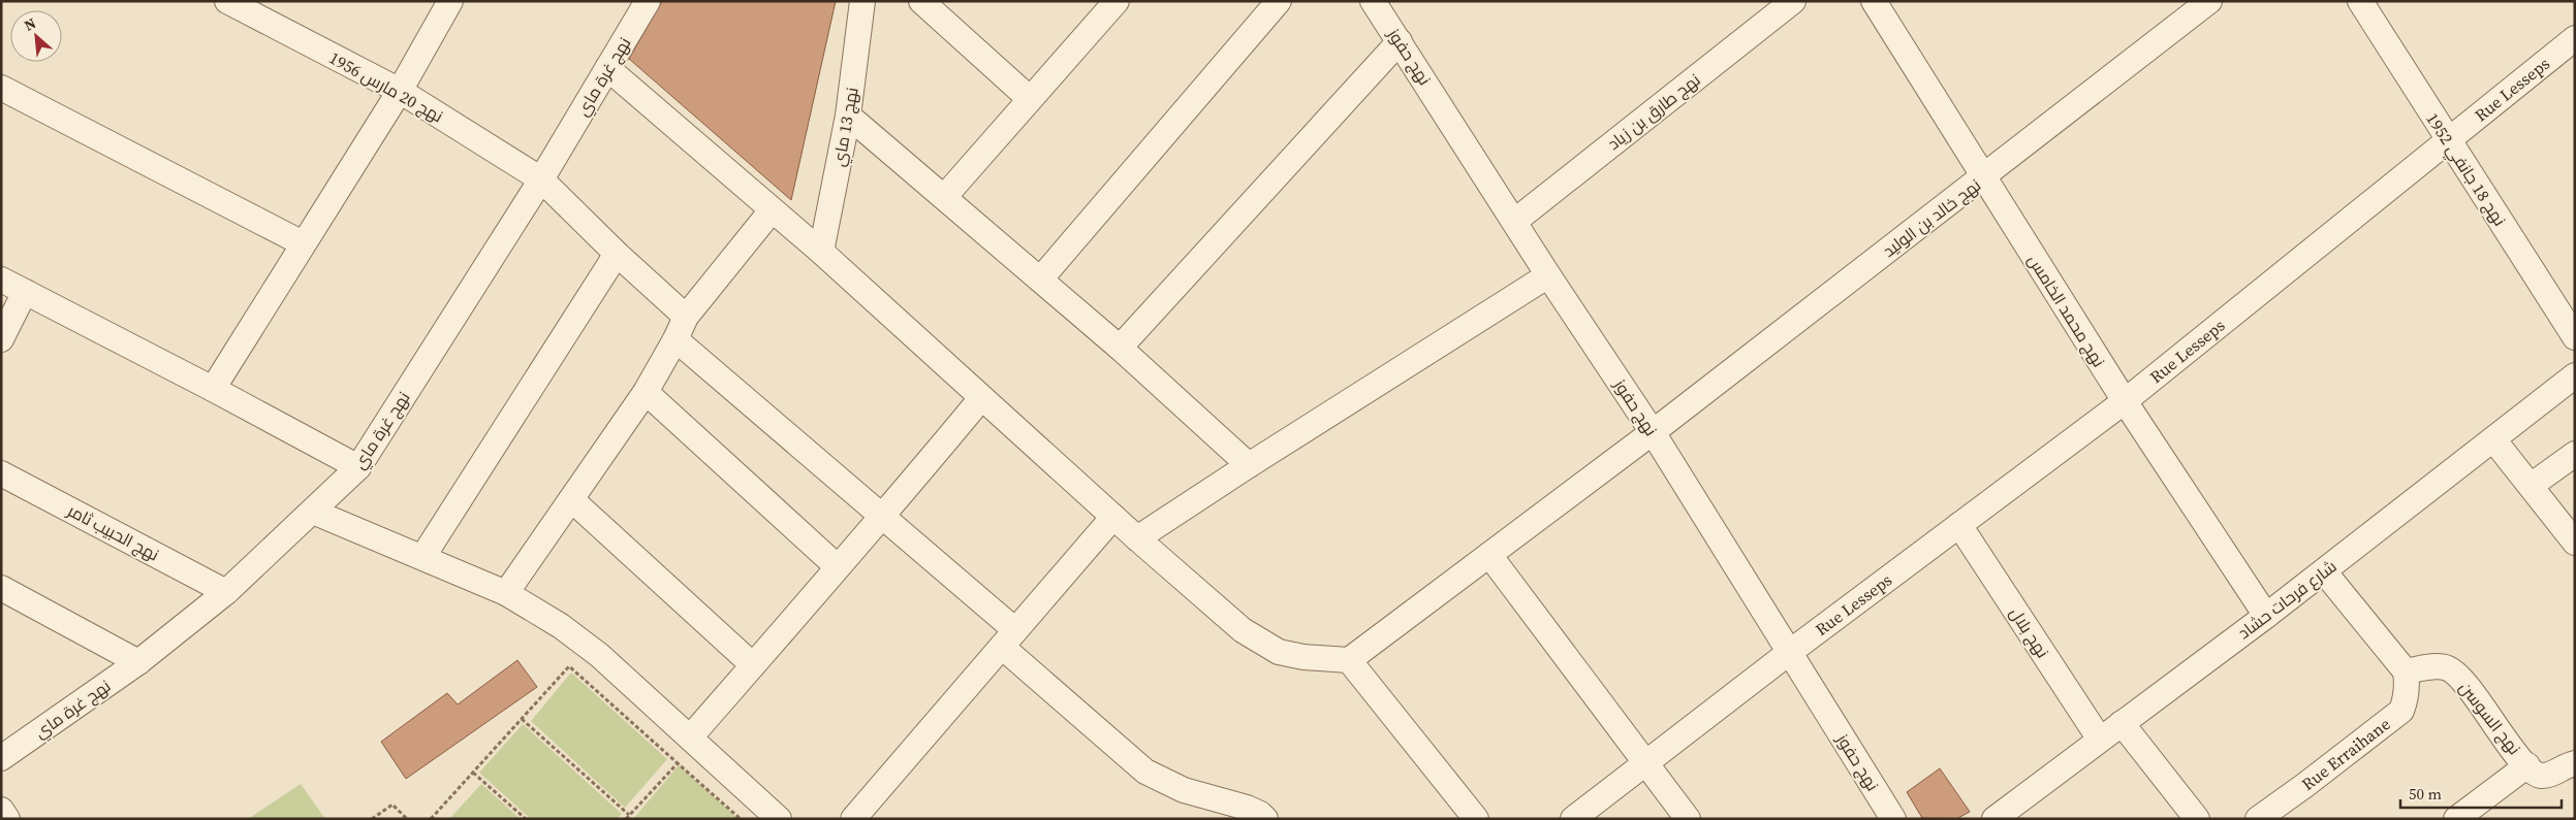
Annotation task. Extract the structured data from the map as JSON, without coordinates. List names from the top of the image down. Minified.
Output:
{"streets":{"street":["نهج حفوز","نهج غرة ماي","نهج 20 مارس 1956","Rue Lesseps","نهج طارق بن زياد","نهج 13 ماي","نهج 18 جانفي 1952","نهج خالد بن الوليد","نهج محمد الخامس","نهج الحبيب ثامر","شارع فرحات حشاد","نهج بلال","نهج السوسن","Rue Erraihane"]},"crossings":[["نهج حفوز","Rue Lesseps"],["نهج حفوز","نهج طارق بن زياد"],["نهج حفوز","نهج خالد بن الوليد"],["نهج غرة ماي","نهج 20 مارس 1956"],["نهج غرة ماي","نهج الحبيب ثامر"],["Rue Lesseps","نهج 18 جانفي 1952"],["Rue Lesseps","نهج محمد الخامس"],["Rue Lesseps","نهج بلال"],["نهج خالد بن الوليد","نهج محمد الخامس"],["نهج محمد الخامس","شارع فرحات حشاد"],["شارع فرحات حشاد","نهج بلال"],["نهج السوسن","Rue Erraihane"]],"scale_bar":"50 m","north":"top left"}
